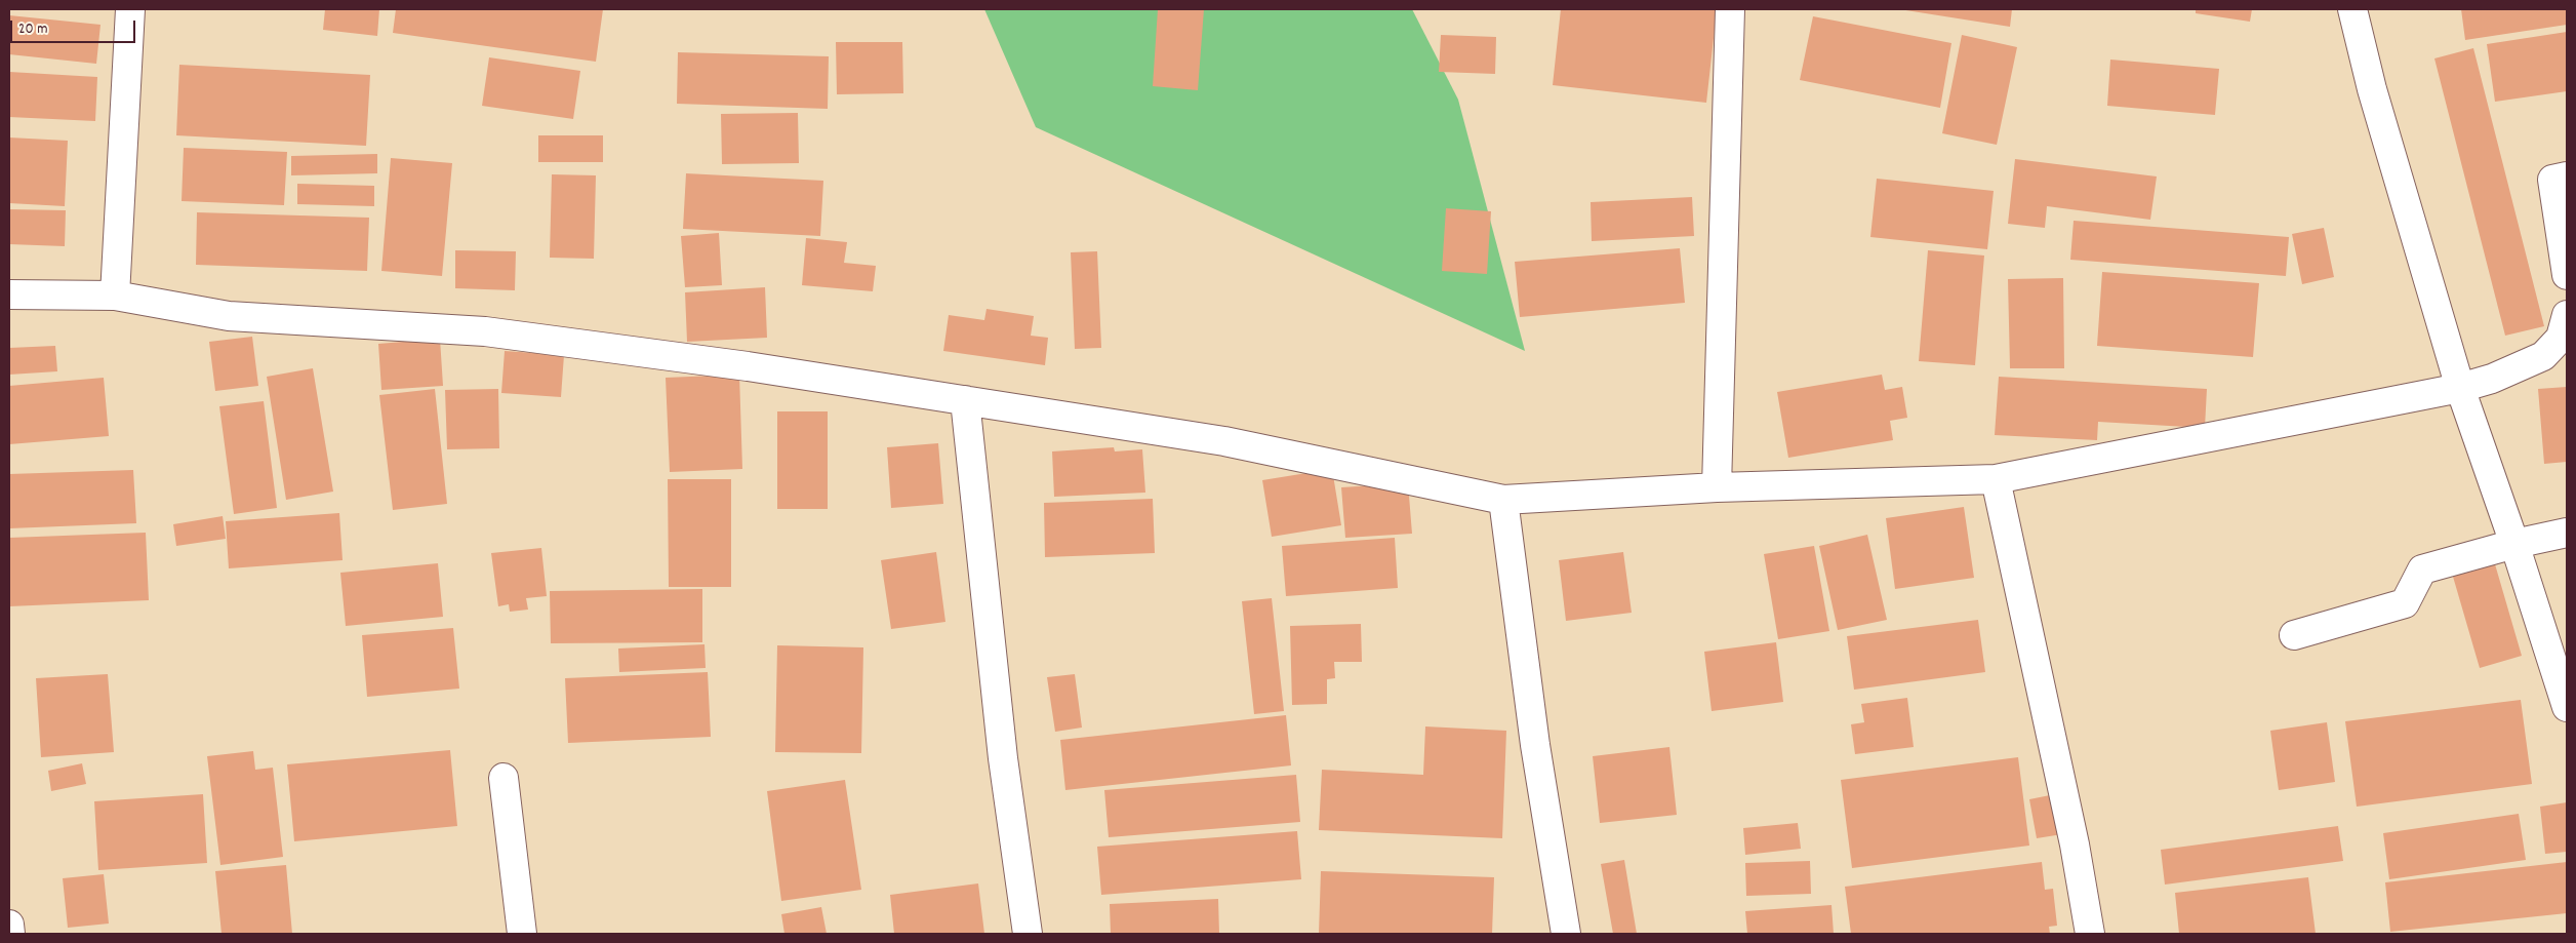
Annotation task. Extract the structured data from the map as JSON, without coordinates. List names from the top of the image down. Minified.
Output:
{"scale_bar":"20 m"}
